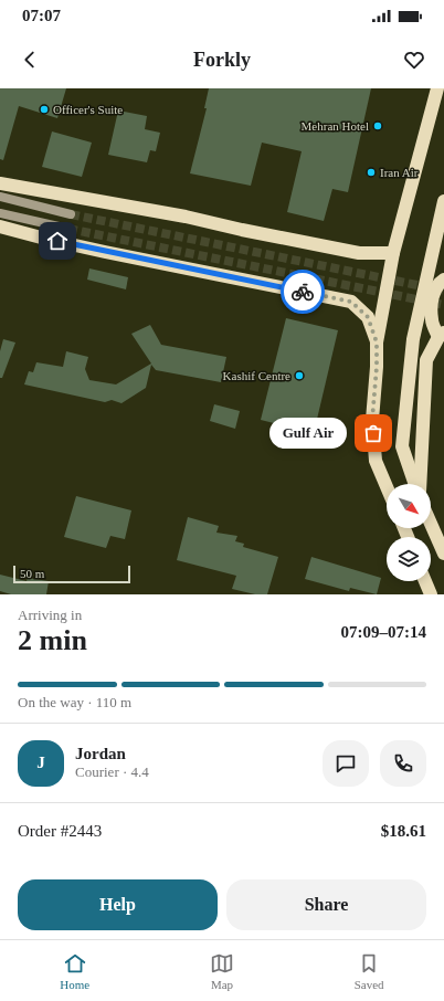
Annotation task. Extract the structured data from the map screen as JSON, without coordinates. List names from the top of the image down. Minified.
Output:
{"places":["Officer's Suite","Mehran Hotel","Iran Air","Kashif Centre","Gulf Air"],"scale_bar":"50 m","north":"bottom right","page":{"status":"07:07","header":"Forkly","bubble":"Gulf Air","scale":"50 m","heading":["2 min","Arriving in","07:09–07:14"],"panel":["Jordan","Courier · 4.4","Order #2443","$18.61"],"bar":"On the way · 110 m","round":"J","buttons":["Help","Share"],"tabs":["Home","Map","Saved"]}}
